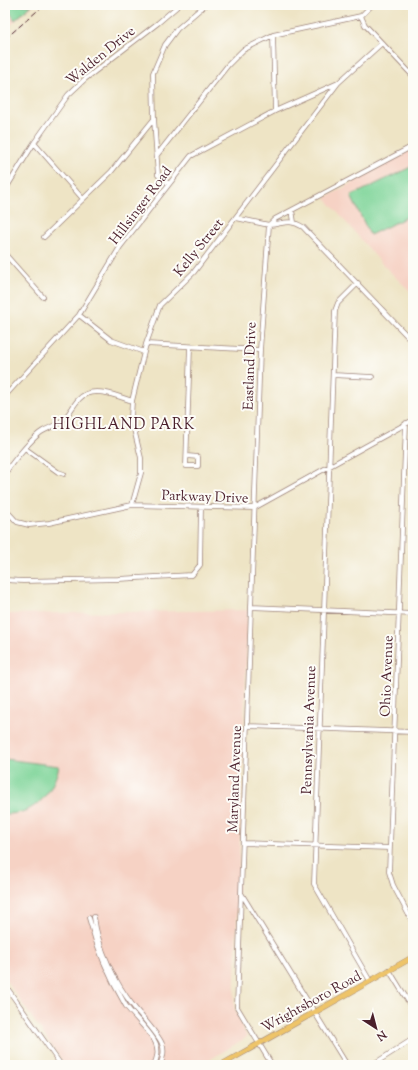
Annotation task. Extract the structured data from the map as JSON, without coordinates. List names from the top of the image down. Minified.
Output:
{"streets":{"main road":["Wrightsboro Road"],"street":["Walden Drive","Hillsinger Road","Kelly Street","Eastland Drive","Parkway Drive","Ohio Avenue","Pennsylvania Avenue","Maryland Avenue"]},"crossings":[["Hillsinger Road","Kelly Street"],["Kelly Street","Parkway Drive"],["Eastland Drive","Parkway Drive"],["Eastland Drive","Maryland Avenue"],["Parkway Drive","Ohio Avenue"],["Parkway Drive","Pennsylvania Avenue"],["Parkway Drive","Maryland Avenue"],["Pennsylvania Avenue","Wrightsboro Road"],["Maryland Avenue","Wrightsboro Road"]],"districts":["HIGHLAND PARK"],"north":"bottom right"}
